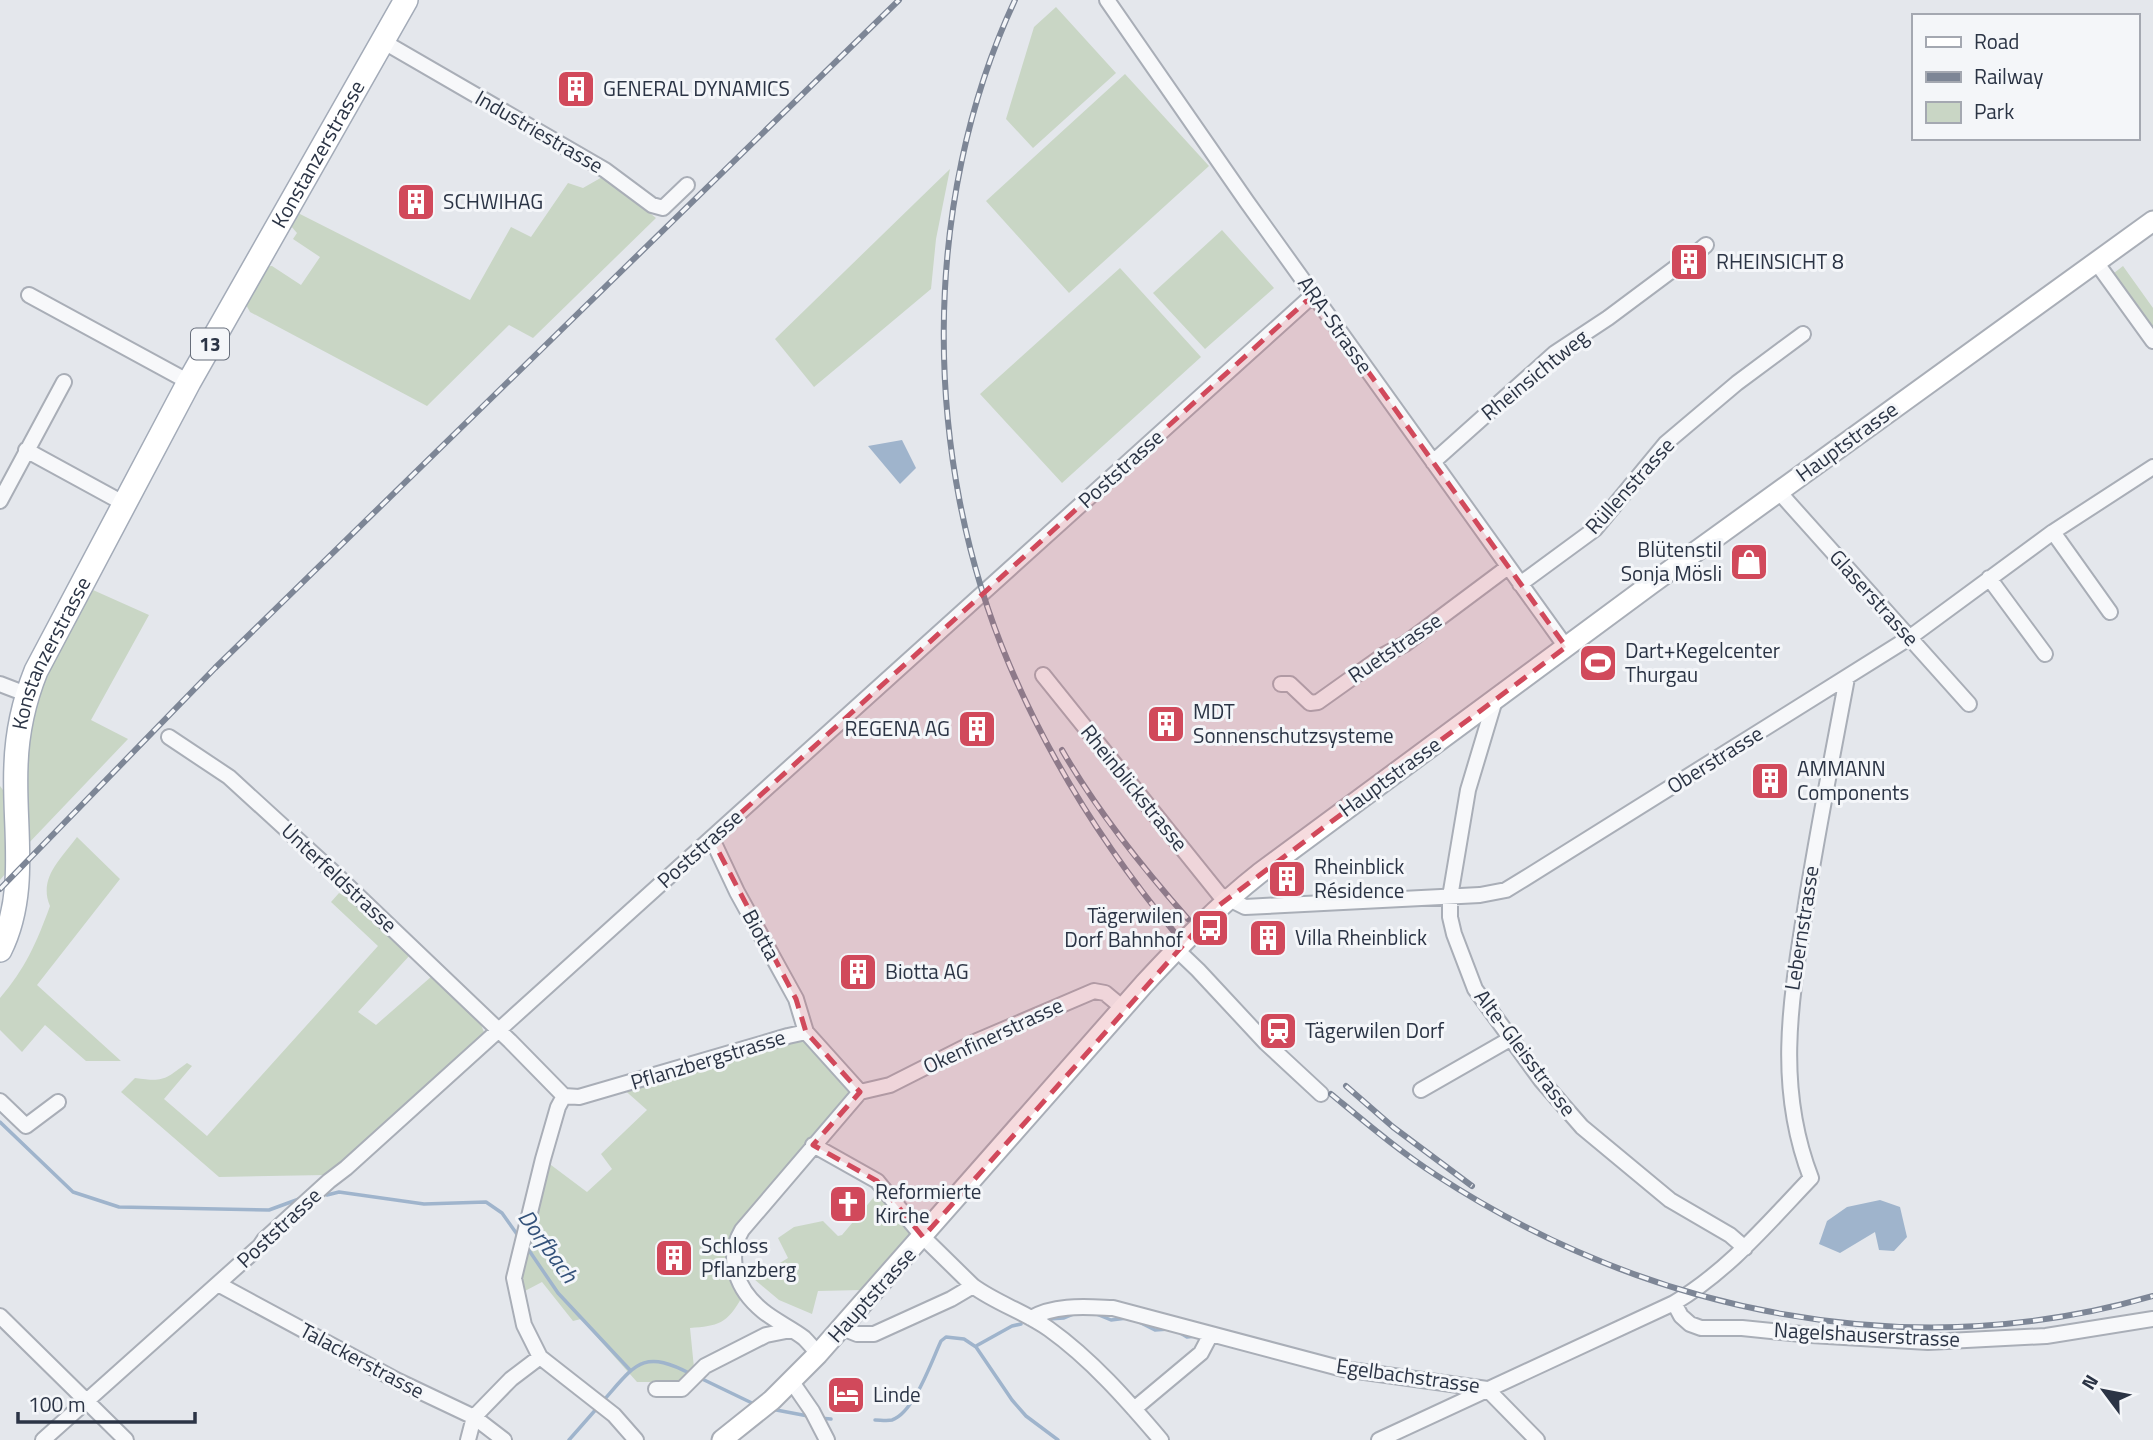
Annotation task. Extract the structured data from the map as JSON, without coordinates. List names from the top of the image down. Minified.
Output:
{"streets":{"main road":["Konstanzerstrasse","13"],"street":["Industriestrasse","ARA-Strasse","Rheinsichtweg","Hauptstrasse","Poststrasse","Rüllenstrasse","Glaserstrasse","Ruetstrasse","Oberstrasse","Rheinblickstrasse","Unterfeldstrasse","Lebernstrasse","Biotta","Okenfinerstrasse","Alte-Gleisstrasse","Pflanzbergstrasse","Nagelshauserstrasse","Talackerstrasse","Egelbachstrasse"]},"crossings":[["Industriestrasse","Konstanzerstrasse"],["ARA-Strasse","Rheinsichtweg"],["ARA-Strasse","Hauptstrasse"],["ARA-Strasse","Poststrasse"],["ARA-Strasse","Rüllenstrasse"],["ARA-Strasse","Ruetstrasse"],["Hauptstrasse","Glaserstrasse"],["Hauptstrasse","Oberstrasse"],["Hauptstrasse","Rheinblickstrasse"],["Hauptstrasse","Okenfinerstrasse"],["Hauptstrasse","Alte-Gleisstrasse"],["Poststrasse","Unterfeldstrasse"],["Poststrasse","Biotta"],["Poststrasse","Talackerstrasse"],["Glaserstrasse","Oberstrasse"],["Oberstrasse","Rheinblickstrasse"],["Oberstrasse","Lebernstrasse"],["Oberstrasse","Alte-Gleisstrasse"],["Unterfeldstrasse","Pflanzbergstrasse"],["Lebernstrasse","Egelbachstrasse"],["Biotta","Pflanzbergstrasse"],["Okenfinerstrasse","Pflanzbergstrasse"],["Alte-Gleisstrasse","Egelbachstrasse"],["Nagelshauserstrasse","Egelbachstrasse"]],"water":["Dorfbach"],"places":{"building":["GENERAL DYNAMICS","SCHWIHAG","RHEINSICHT 8","MDT Sonnenschutzsysteme","REGENA AG","AMMANN Components","Rheinblick Résidence","Villa Rheinblick","Biotta AG","Schloss Pflanzberg"],"shop":["Blütenstil Sonja Mösli"],"sports":["Dart+Kegelcenter Thurgau"],"bus stop":["Tägerwilen Dorf Bahnhof"],"station":["Tägerwilen Dorf"],"church":["Reformierte Kirche"],"hotel":["Linde"]},"legend":["Road","Railway","Park"],"scale_bar":"100 m","north":"top left"}
